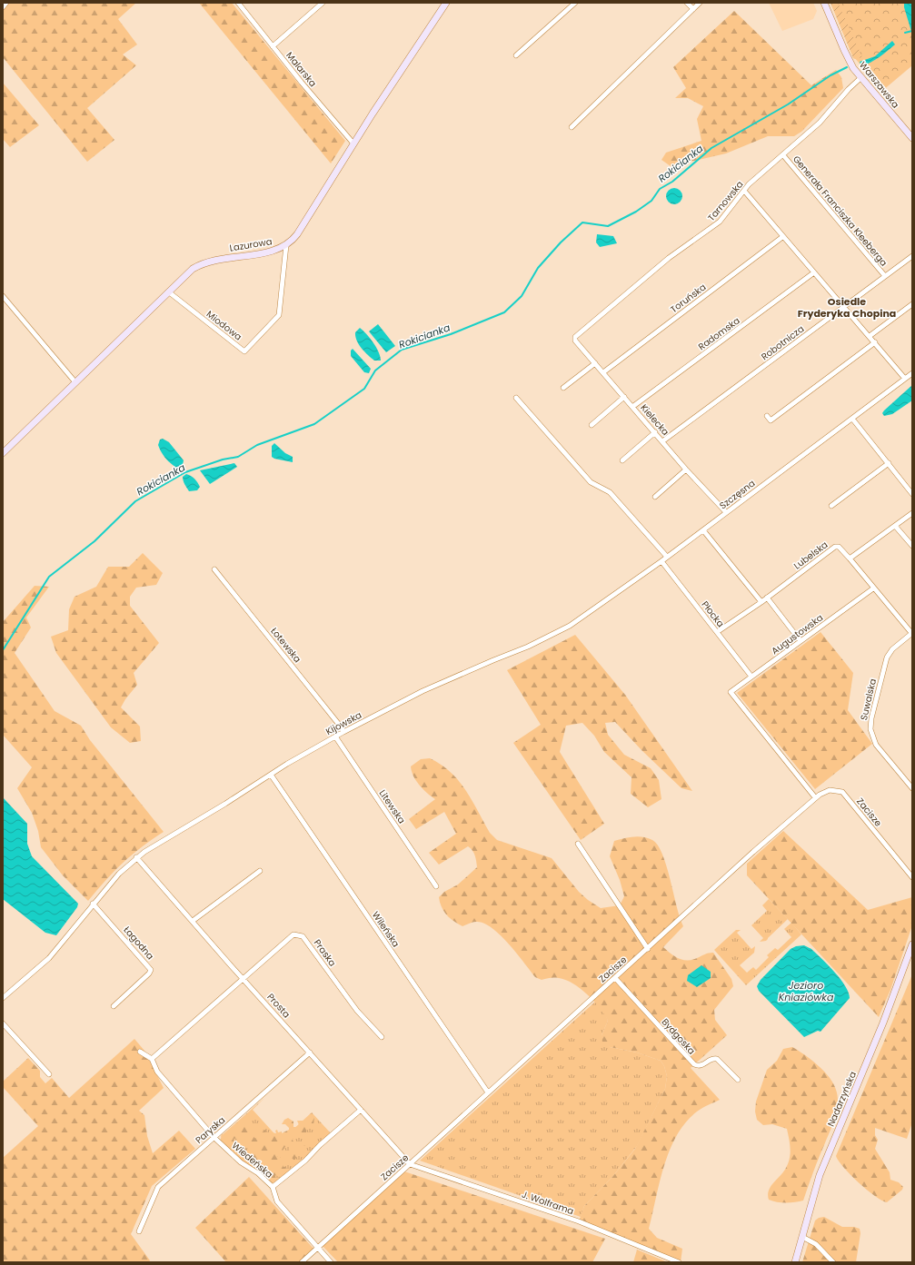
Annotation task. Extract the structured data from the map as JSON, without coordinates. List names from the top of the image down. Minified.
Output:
{"streets":{"street":["Malarska","Warszawska","Tarnowska","Generała Franciszka Kleeberga","Lazurowa","Toruńska","Miodowa","Radomska","Robotnicza","Kielecka","Szczęsna","Lubelska","Płocka","Augustowska","Łotewska","Suwalska","Kijowska","Litewska","Zacisze","Wileńska","Łagodna","Praska","Prosta","Bydgoska","Nadarzyńska","Paryska","Wiedeńska","J. Wolframa"]},"crossings":[["Malarska","Lazurowa"],["Warszawska","Tarnowska"],["Tarnowska","Generała Franciszka Kleeberga"],["Tarnowska","Kielecka"],["Generała Franciszka Kleeberga","Robotnicza"],["Lazurowa","Miodowa"],["Toruńska","Kielecka"],["Radomska","Kielecka"],["Robotnicza","Kielecka"],["Kielecka","Szczęsna"],["Szczęsna","Płocka"],["Szczęsna","Kijowska"],["Lubelska","Płocka"],["Płocka","Augustowska"],["Augustowska","Zacisze"],["Łotewska","Kijowska"],["Kijowska","Litewska"],["Kijowska","Wileńska"],["Kijowska","Prosta"],["Zacisze","Wileńska"],["Zacisze","Prosta"],["Zacisze","Bydgoska"],["Zacisze","Wiedeńska"],["Zacisze","J. Wolframa"],["Praska","Prosta"],["Prosta","Paryska"],["Prosta","J. Wolframa"],["Paryska","Wiedeńska"]],"districts":["Osiedle Fryderyka Chopina"],"water":["Rokicianka","Jezioro Kniaziówka"]}
